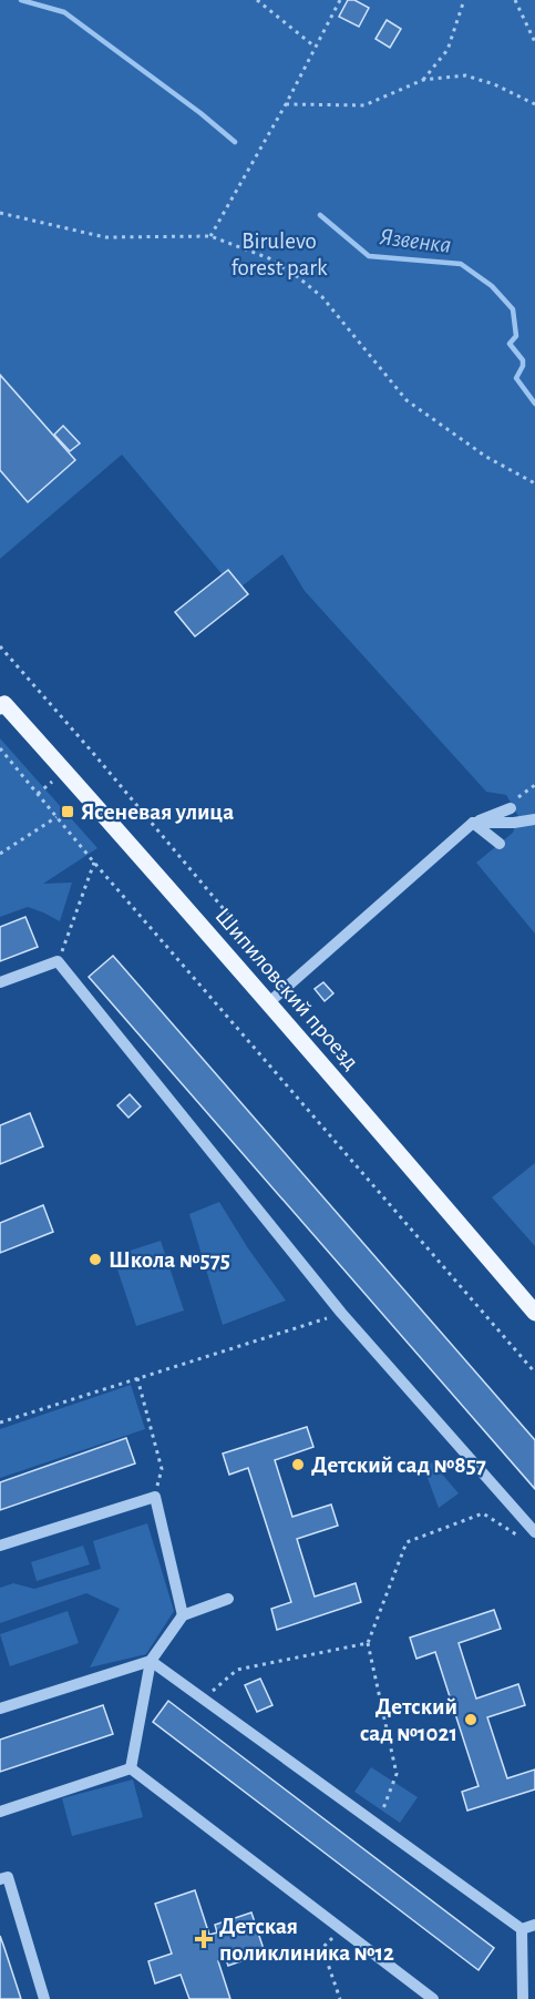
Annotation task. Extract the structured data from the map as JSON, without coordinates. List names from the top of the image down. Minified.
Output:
{"streets":{"main road":["Шипиловский проезд"]},"water":["Язвенка"],"parks":["Birulevo forest park"],"places":{"transit":["Ясеневая улица"],"other":["Школа №575","Детский сад №857","Детский сад №1021"],"health":["Детская поликлиника №12"]}}
